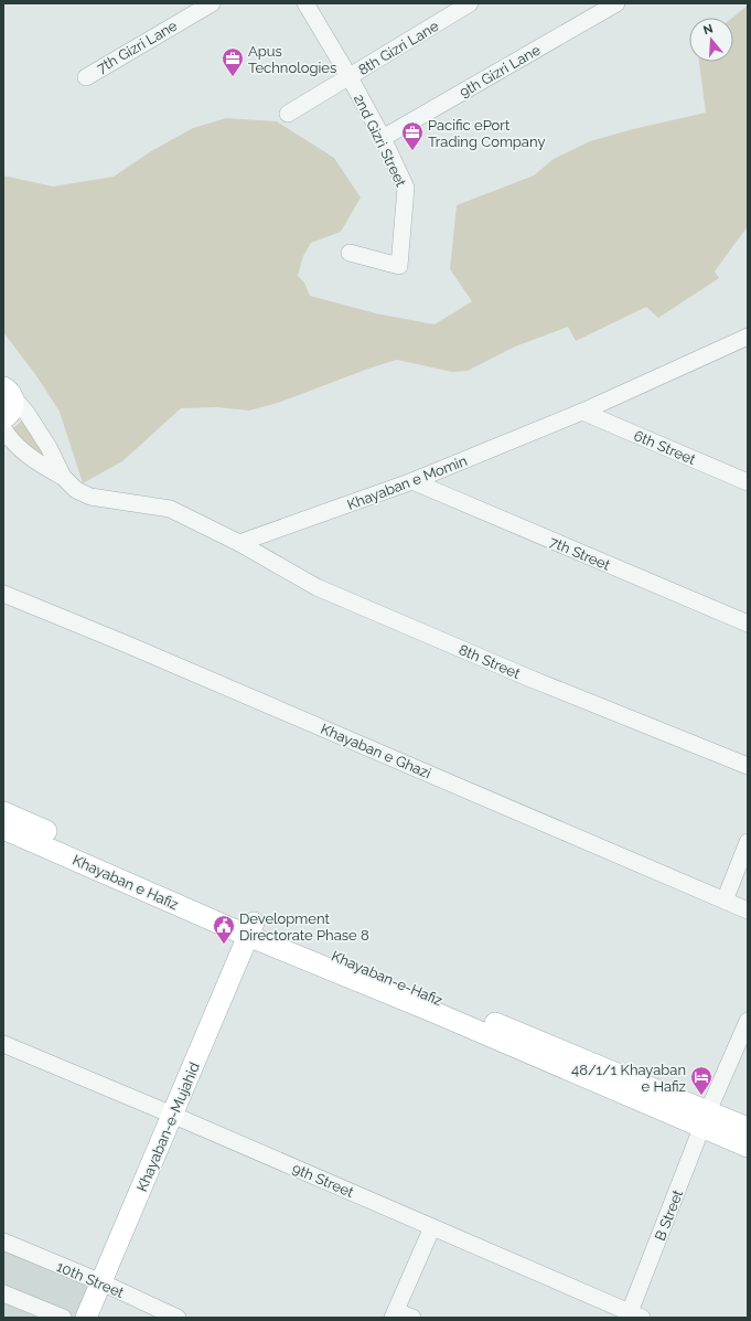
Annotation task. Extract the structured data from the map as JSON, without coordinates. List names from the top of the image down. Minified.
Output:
{"streets":{"main road":["Khayaban e Hafiz","Khayaban-e-Hafiz","Khayaban-e-Mujahid"],"street":["7th Gizri Lane","8th Gizri Lane","9th Gizri Lane","2nd Gizri Street","6th Street","Khayaban e Momin","7th Street","8th Street","Khayaban e Ghazi","9th Street","B Street","10th Street"]},"crossings":[["8th Gizri Lane","2nd Gizri Street"],["9th Gizri Lane","2nd Gizri Street"],["6th Street","Khayaban e Momin"],["Khayaban e Momin","7th Street"],["Khayaban e Momin","8th Street"],["Khayaban e Hafiz","Khayaban-e-Hafiz"],["Khayaban e Hafiz","Khayaban-e-Mujahid"],["Khayaban-e-Hafiz","Khayaban-e-Mujahid"],["Khayaban-e-Hafiz","B Street"],["Khayaban-e-Mujahid","9th Street"],["Khayaban-e-Mujahid","10th Street"],["9th Street","B Street"]],"places":{"office":["Apus Technologies","Pacific ePort Trading Company"],"public building":["Development Directorate Phase 8"],"hotel":["48/1/1 Khayaban e Hafiz"]},"north":"top"}
